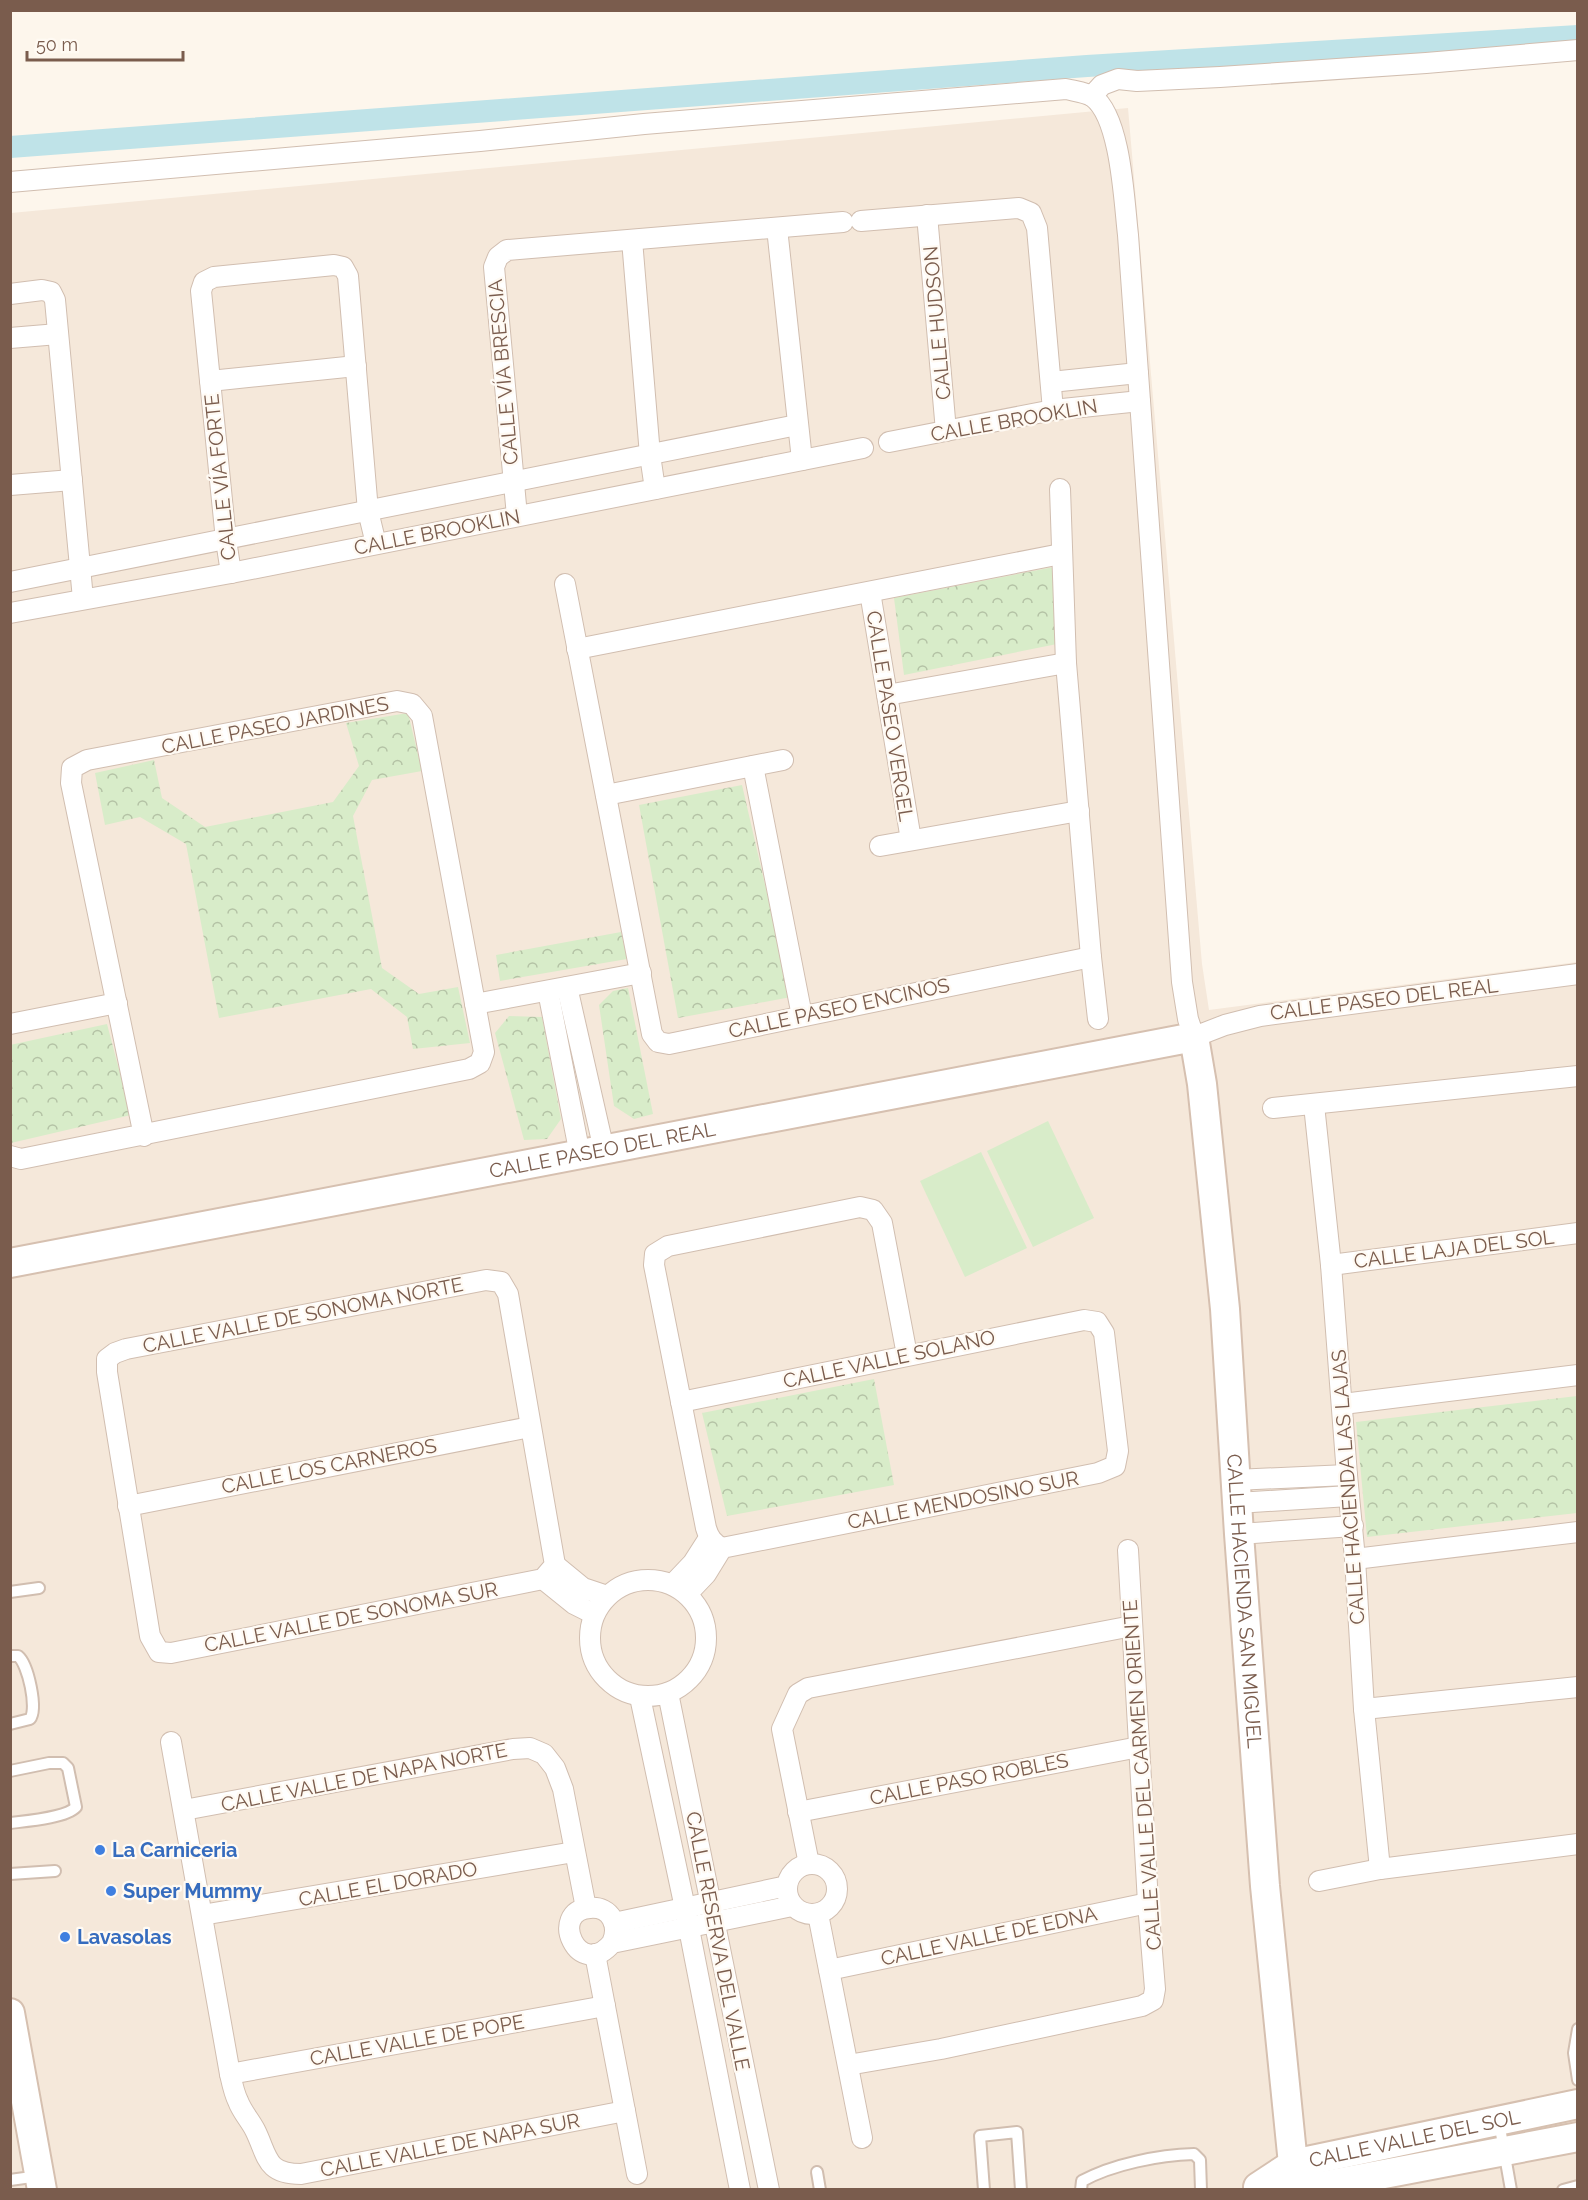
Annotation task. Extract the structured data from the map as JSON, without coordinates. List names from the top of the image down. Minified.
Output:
{"streets":{"street":["CALLE HUDSON","CALLE VÍA BRESCIA","CALLE BROOKLIN","CALLE VÍA FORTE","CALLE PASEO VERGEL","CALLE PASEO JARDINES","CALLE PASEO DEL REAL","CALLE PASEO ENCINOS","CALLE LAJA DEL SOL","CALLE VALLE DE SONOMA NORTE","CALLE VALLE SOLANO","CALLE LOS CARNEROS","CALLE HACIENDA LAS LAJAS","CALLE MENDOSINO SUR","CALLE HACIENDA SAN MIGUEL","CALLE VALLE DE SONOMA SUR","CALLE VALLE DEL CARMEN ORIENTE","CALLE VALLE DE NAPA NORTE","CALLE PASO ROBLES","CALLE EL DORADO","CALLE VALLE DE EDNA","CALLE RESERVA DEL VALLE","CALLE VALLE DE POPE","CALLE VALLE DEL SOL","CALLE VALLE DE NAPA SUR"]},"crossings":[["CALLE HUDSON","CALLE VÍA BRESCIA"],["CALLE HUDSON","CALLE BROOKLIN"],["CALLE VÍA BRESCIA","CALLE BROOKLIN"],["CALLE BROOKLIN","CALLE VÍA FORTE"],["CALLE PASEO DEL REAL","CALLE HACIENDA SAN MIGUEL"],["CALLE LAJA DEL SOL","CALLE HACIENDA LAS LAJAS"],["CALLE VALLE DE SONOMA NORTE","CALLE LOS CARNEROS"],["CALLE VALLE DE SONOMA NORTE","CALLE VALLE DE SONOMA SUR"],["CALLE VALLE SOLANO","CALLE MENDOSINO SUR"],["CALLE LOS CARNEROS","CALLE VALLE DE SONOMA SUR"],["CALLE HACIENDA SAN MIGUEL","CALLE VALLE DEL SOL"],["CALLE VALLE DEL CARMEN ORIENTE","CALLE PASO ROBLES"],["CALLE VALLE DEL CARMEN ORIENTE","CALLE VALLE DE EDNA"],["CALLE VALLE DE NAPA NORTE","CALLE EL DORADO"],["CALLE VALLE DE POPE","CALLE VALLE DE NAPA SUR"]],"places":["La Carniceria","Super Mummy","Lavasolas"],"scale_bar":"50 m"}
